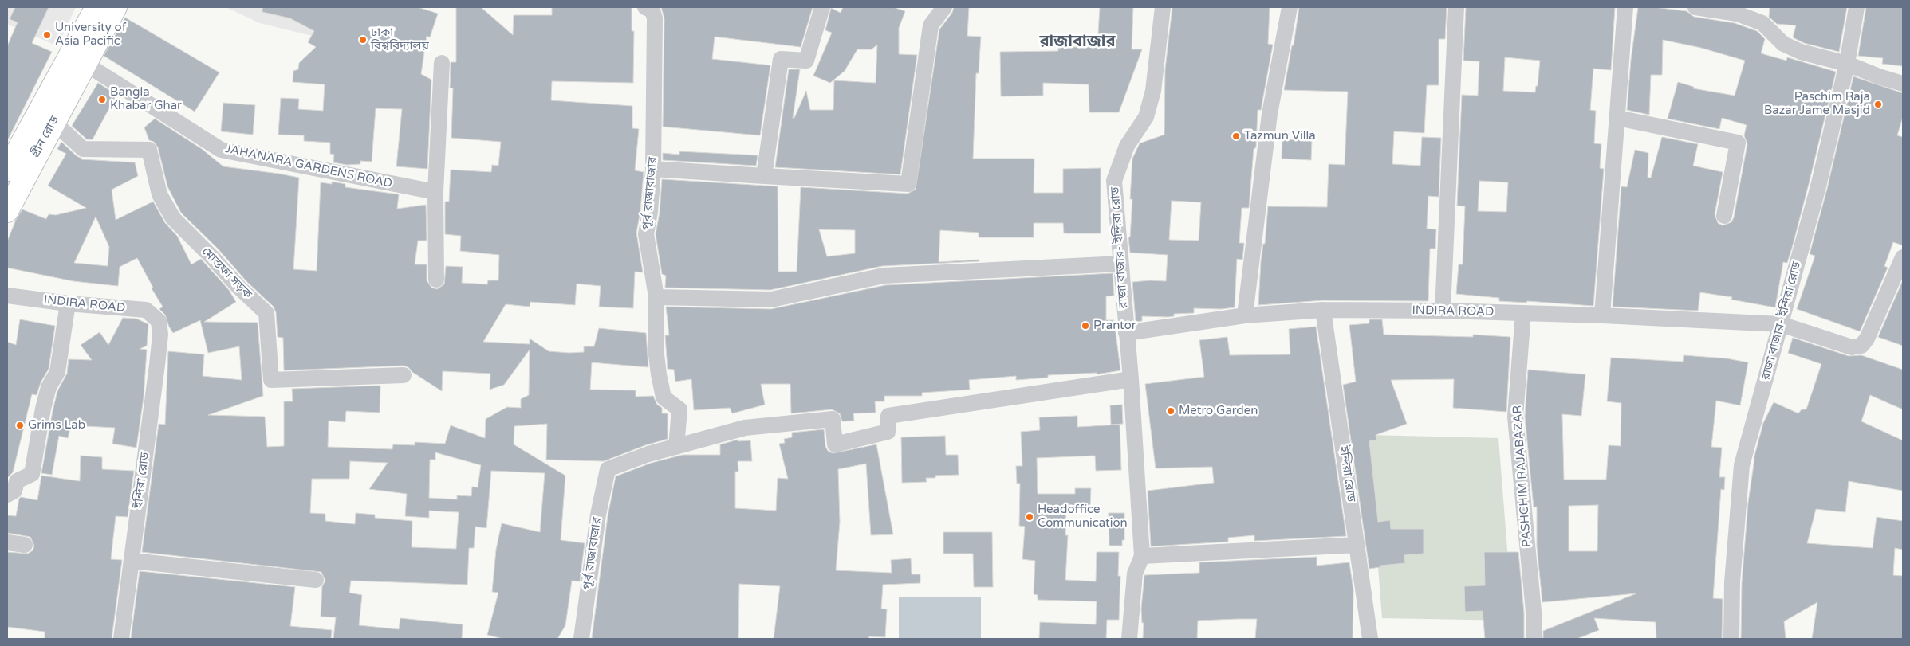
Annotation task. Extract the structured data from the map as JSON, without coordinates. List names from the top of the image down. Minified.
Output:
{"streets":{"main road":["গ্রীন রোড"],"street":["JAHANARA GARDENS ROAD","পূর্ব রাজাবাজার","রাজা বাজার- ইন্দিরা রোড","মোস্তফা সড়ক","INDIRA ROAD","ইন্দিরা রোড","PASHCHIM RAJABAZAR"]},"crossings":[["গ্রীন রোড","JAHANARA GARDENS ROAD"],["গ্রীন রোড","মোস্তফা সড়ক"],["রাজা বাজার- ইন্দিরা রোড","INDIRA ROAD"],["INDIRA ROAD","ইন্দিরা রোড"],["INDIRA ROAD","PASHCHIM RAJABAZAR"]],"districts":["রাজাবাজার"],"places":["University of Asia Pacific","ঢাকা বিশ্ববিদ্যালয়","Bangla Khabar Ghar","Paschim Raja Bazar Jame Masjid","Tazmun Villa","Prantor","Metro Garden","Grims Lab","Headoffice Communication"]}
